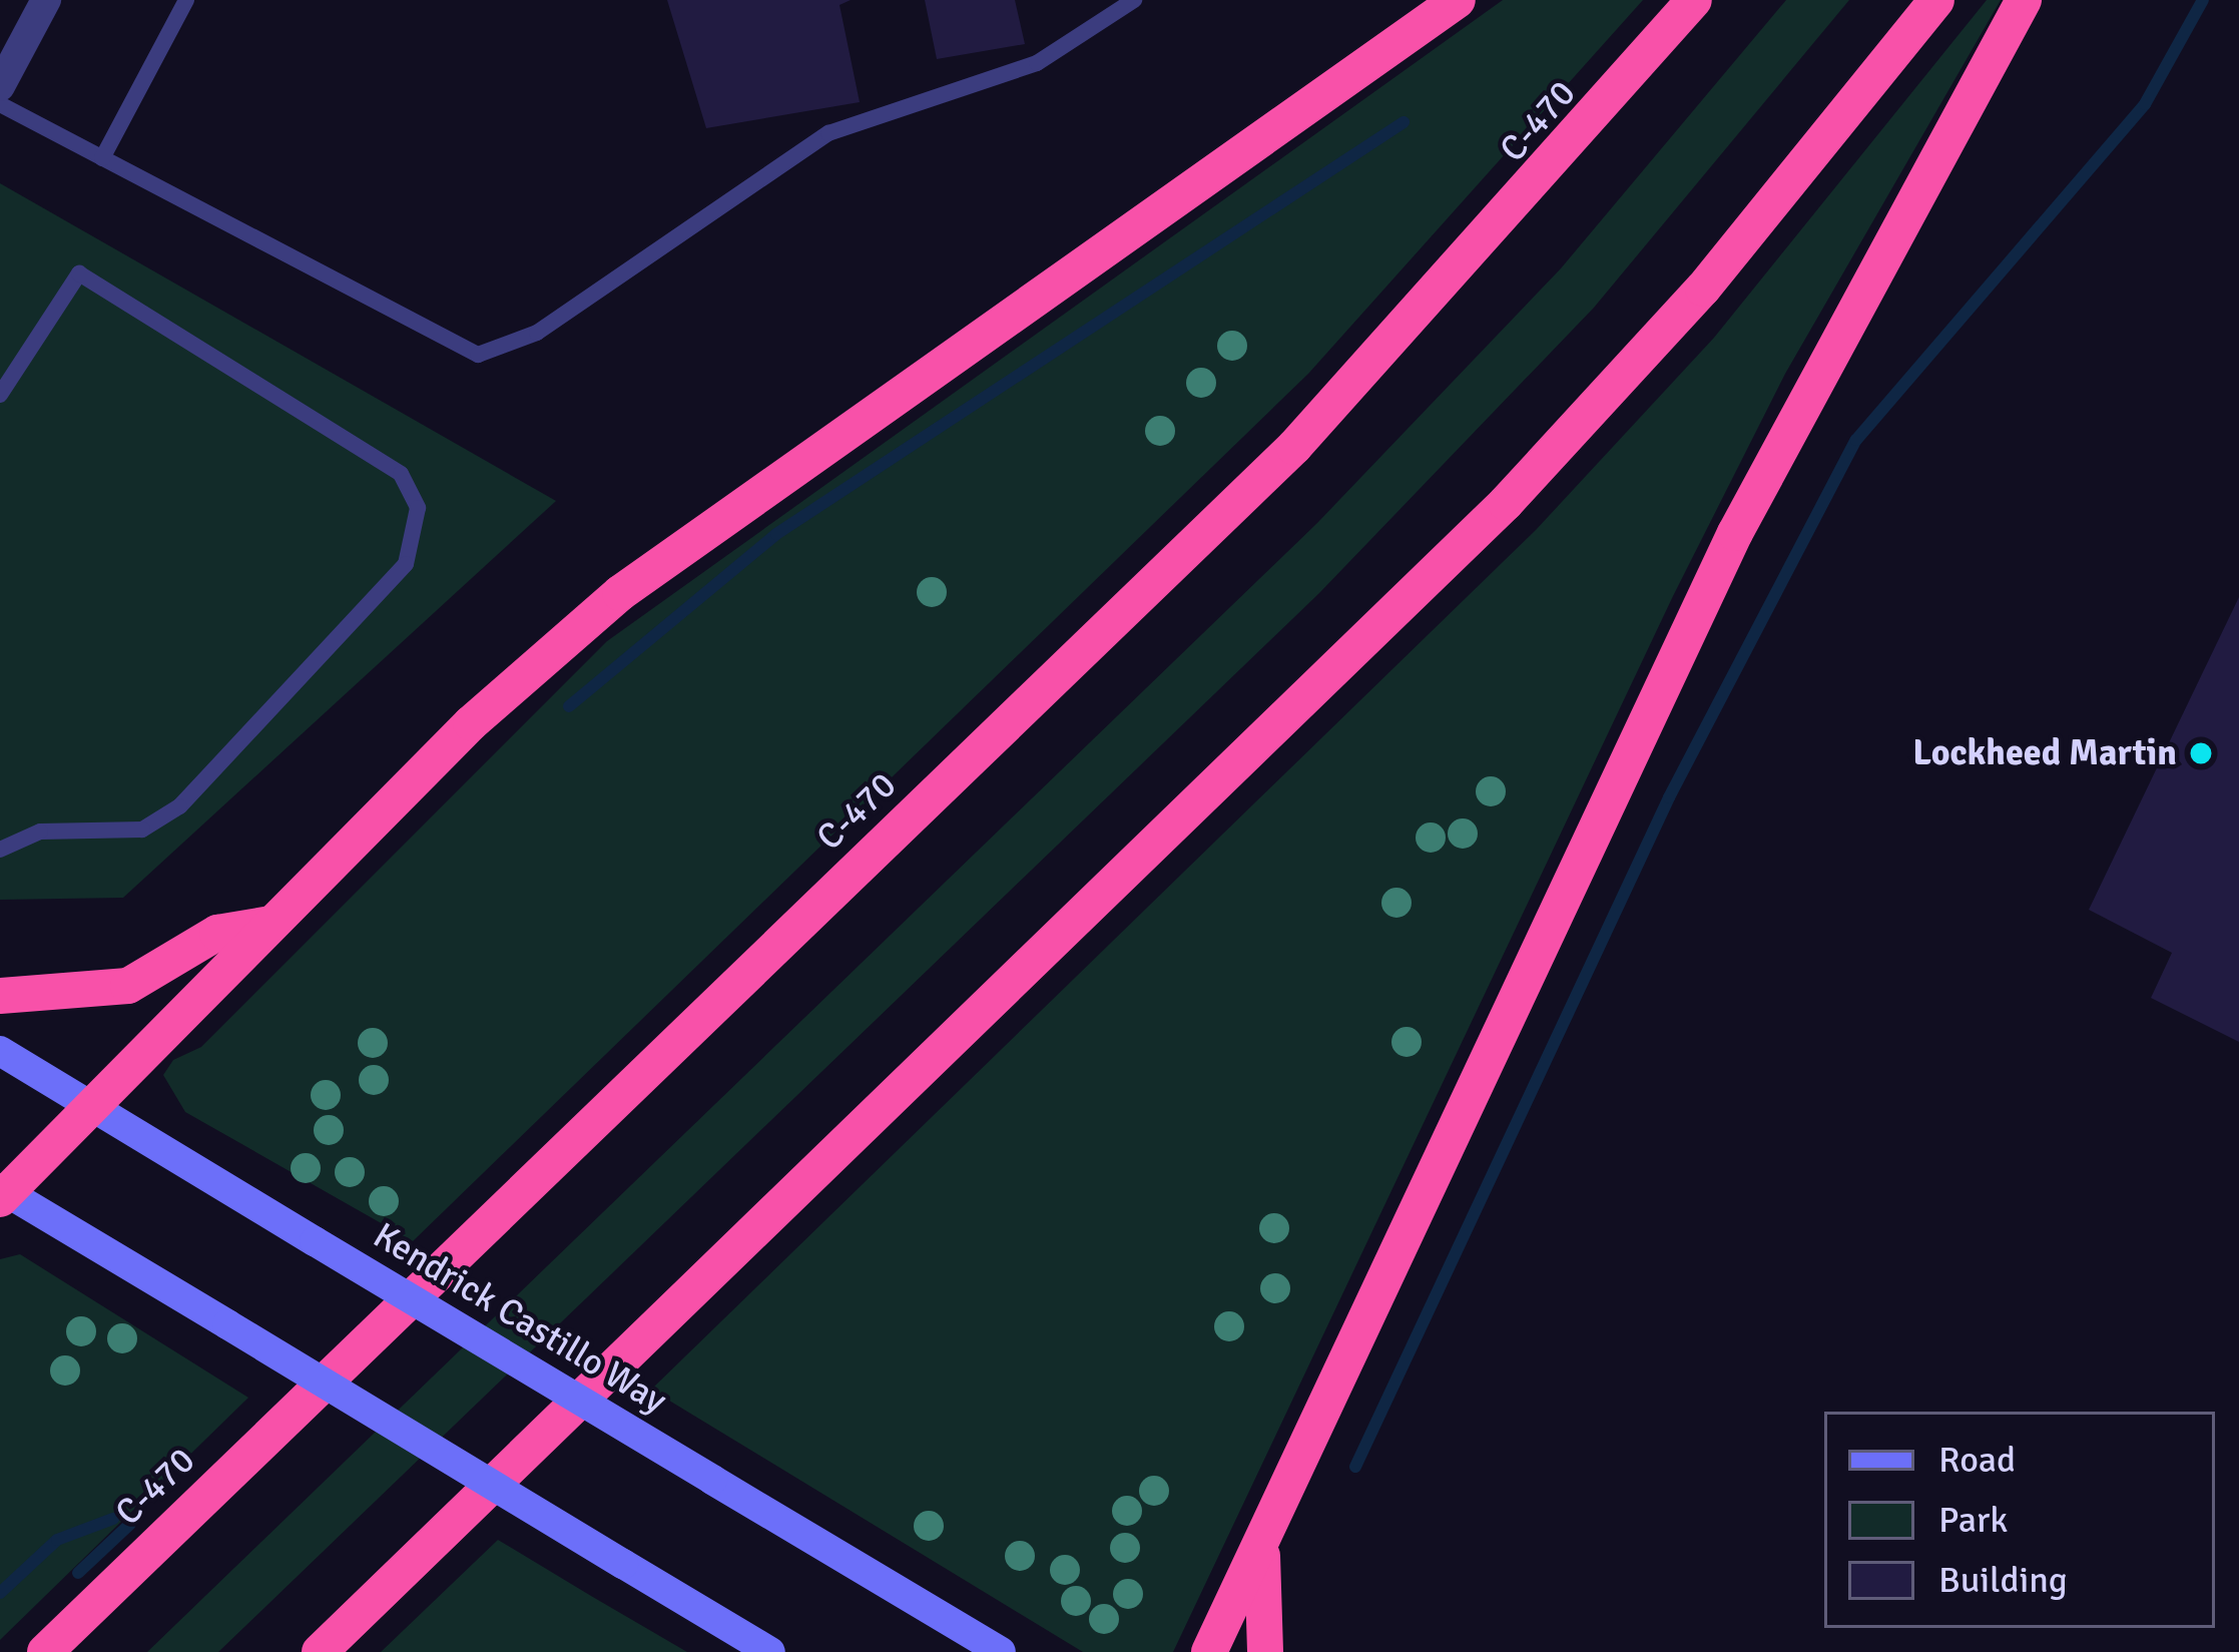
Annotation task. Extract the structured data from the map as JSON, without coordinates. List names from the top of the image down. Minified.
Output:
{"streets":{"highway":["C-470"],"main road":["Kendrick Castillo Way"]},"places":["Lockheed Martin"],"legend":["Road","Park","Building"]}
